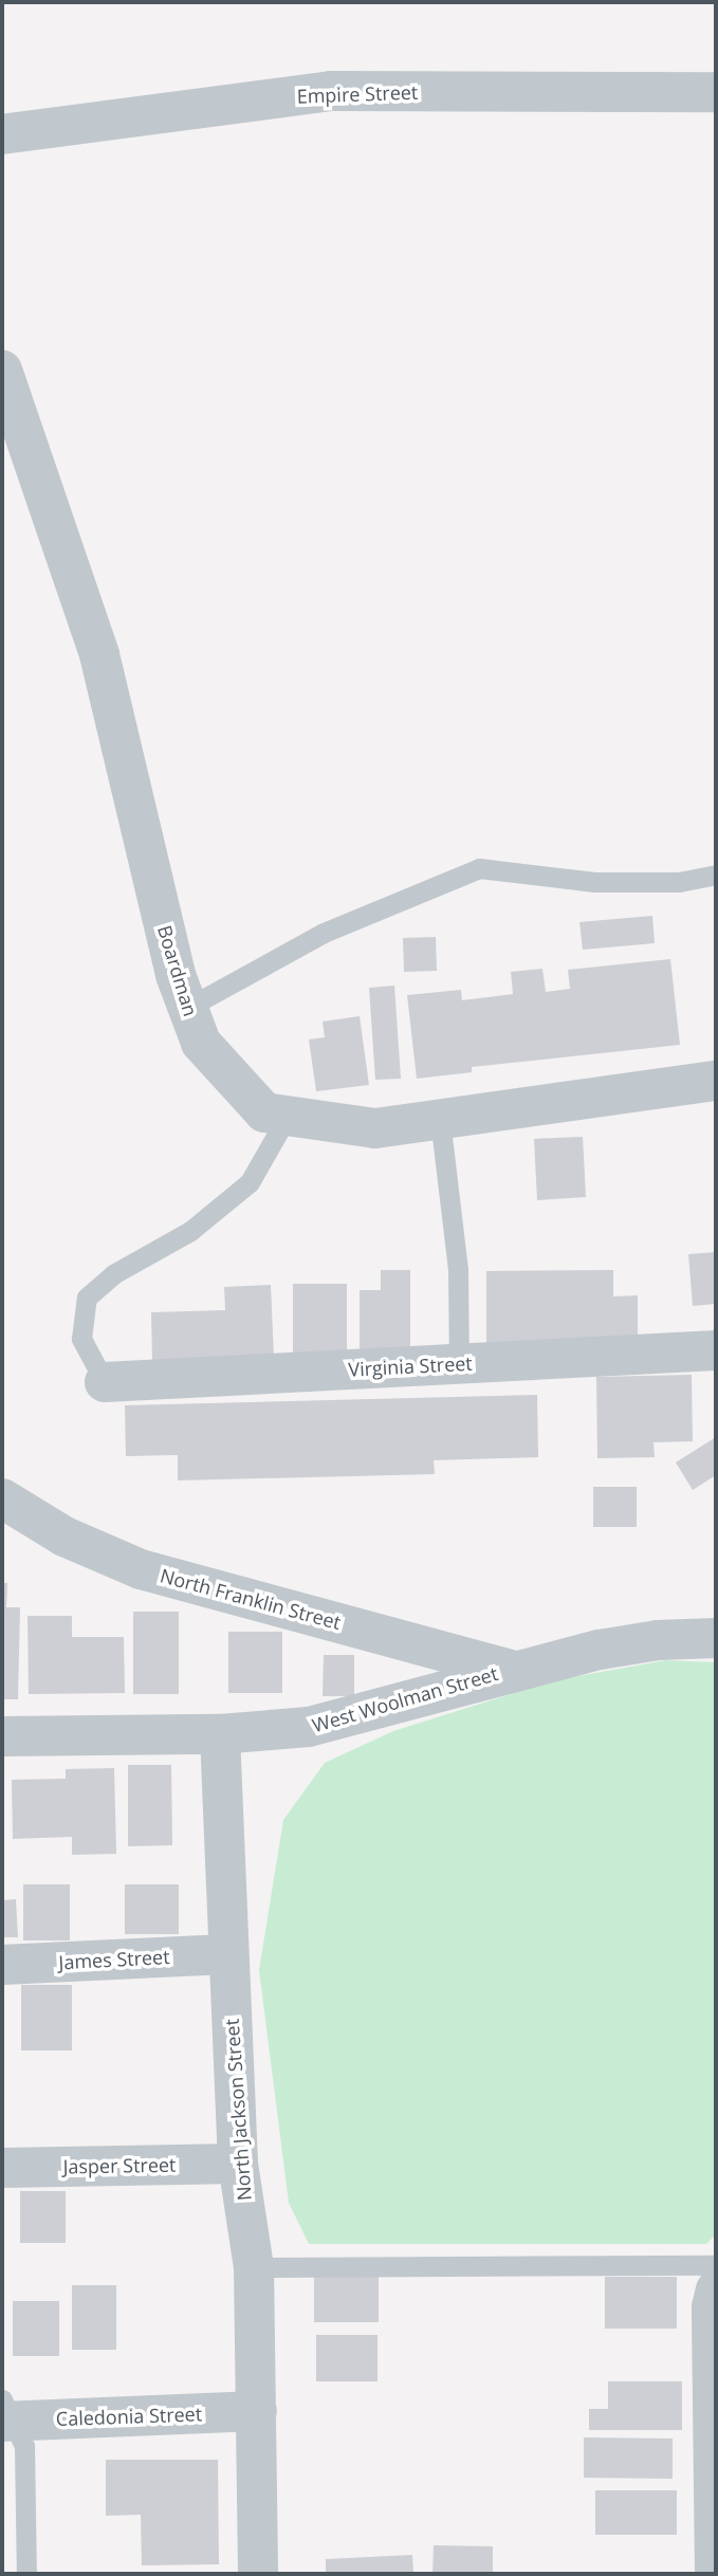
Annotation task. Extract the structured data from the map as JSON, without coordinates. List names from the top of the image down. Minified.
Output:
{"streets":{"street":["Empire Street","Boardman","Virginia Street","North Franklin Street","West Woolman Street","James Street","North Jackson Street","Jasper Street","Caledonia Street"]},"crossings":[["North Franklin Street","West Woolman Street"],["West Woolman Street","North Jackson Street"],["James Street","North Jackson Street"],["North Jackson Street","Jasper Street"],["North Jackson Street","Caledonia Street"]]}
